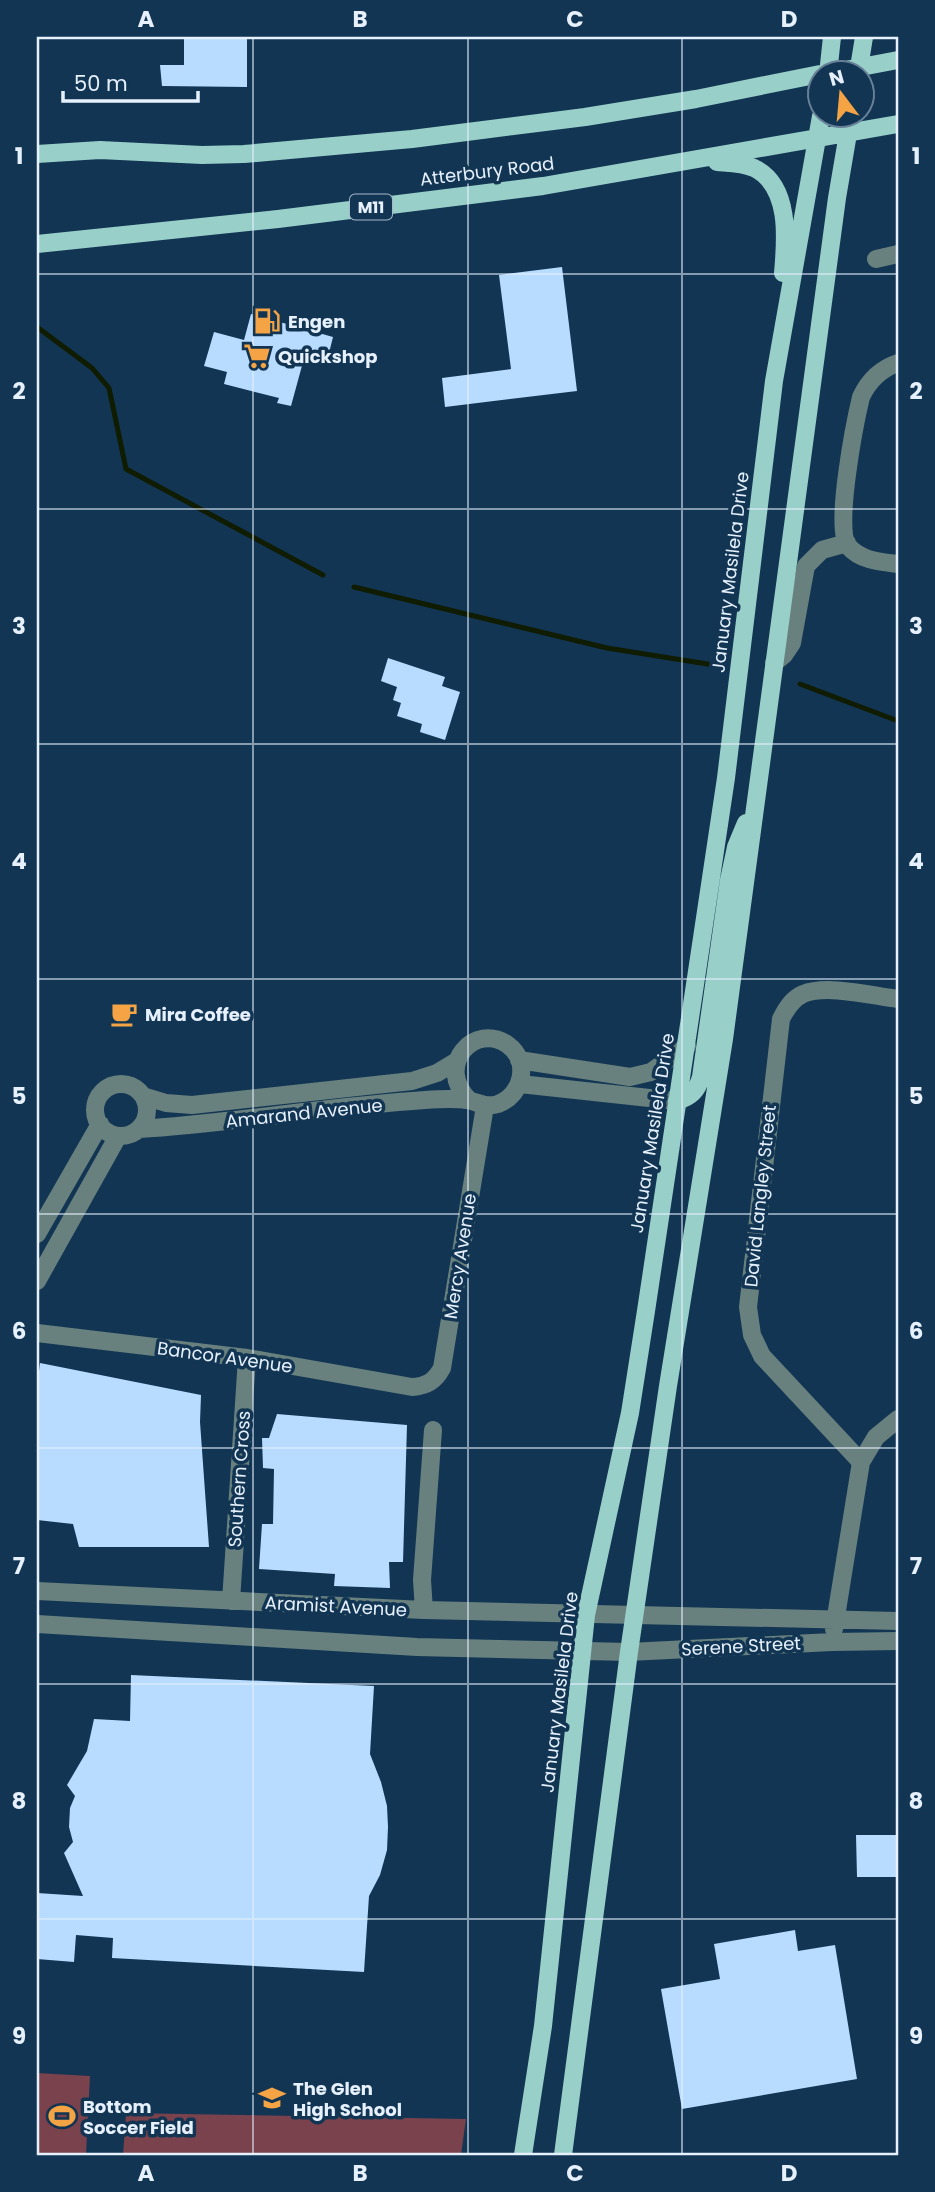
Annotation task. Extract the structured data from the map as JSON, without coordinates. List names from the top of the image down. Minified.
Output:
{"streets":{"main road":["Atterbury Road","M11","January Masilela Drive"],"street":["Amarand Avenue","David Langley Street","Mercy Avenue","Bancor Avenue","Southern Cross","Aramist Avenue","Serene Street"]},"crossings":[["Atterbury Road","January Masilela Drive"],["January Masilela Drive","Aramist Avenue"],["January Masilela Drive","Serene Street"],["Amarand Avenue","Mercy Avenue"],["Mercy Avenue","Bancor Avenue"],["Bancor Avenue","Southern Cross"],["Southern Cross","Aramist Avenue"],["Aramist Avenue","Serene Street"]],"places":{"fuel station":["Engen"],"supermarket":["Quickshop"],"cafe":["Mira Coffee"],"school or university":["The Glen High School"],"sports":["Bottom Soccer Field"]},"scale_bar":"50 m","north":"top","grid":{"columns":["A","B","C","D"],"rows":["1","2","3","4","5","6","7","8","9"]}}
